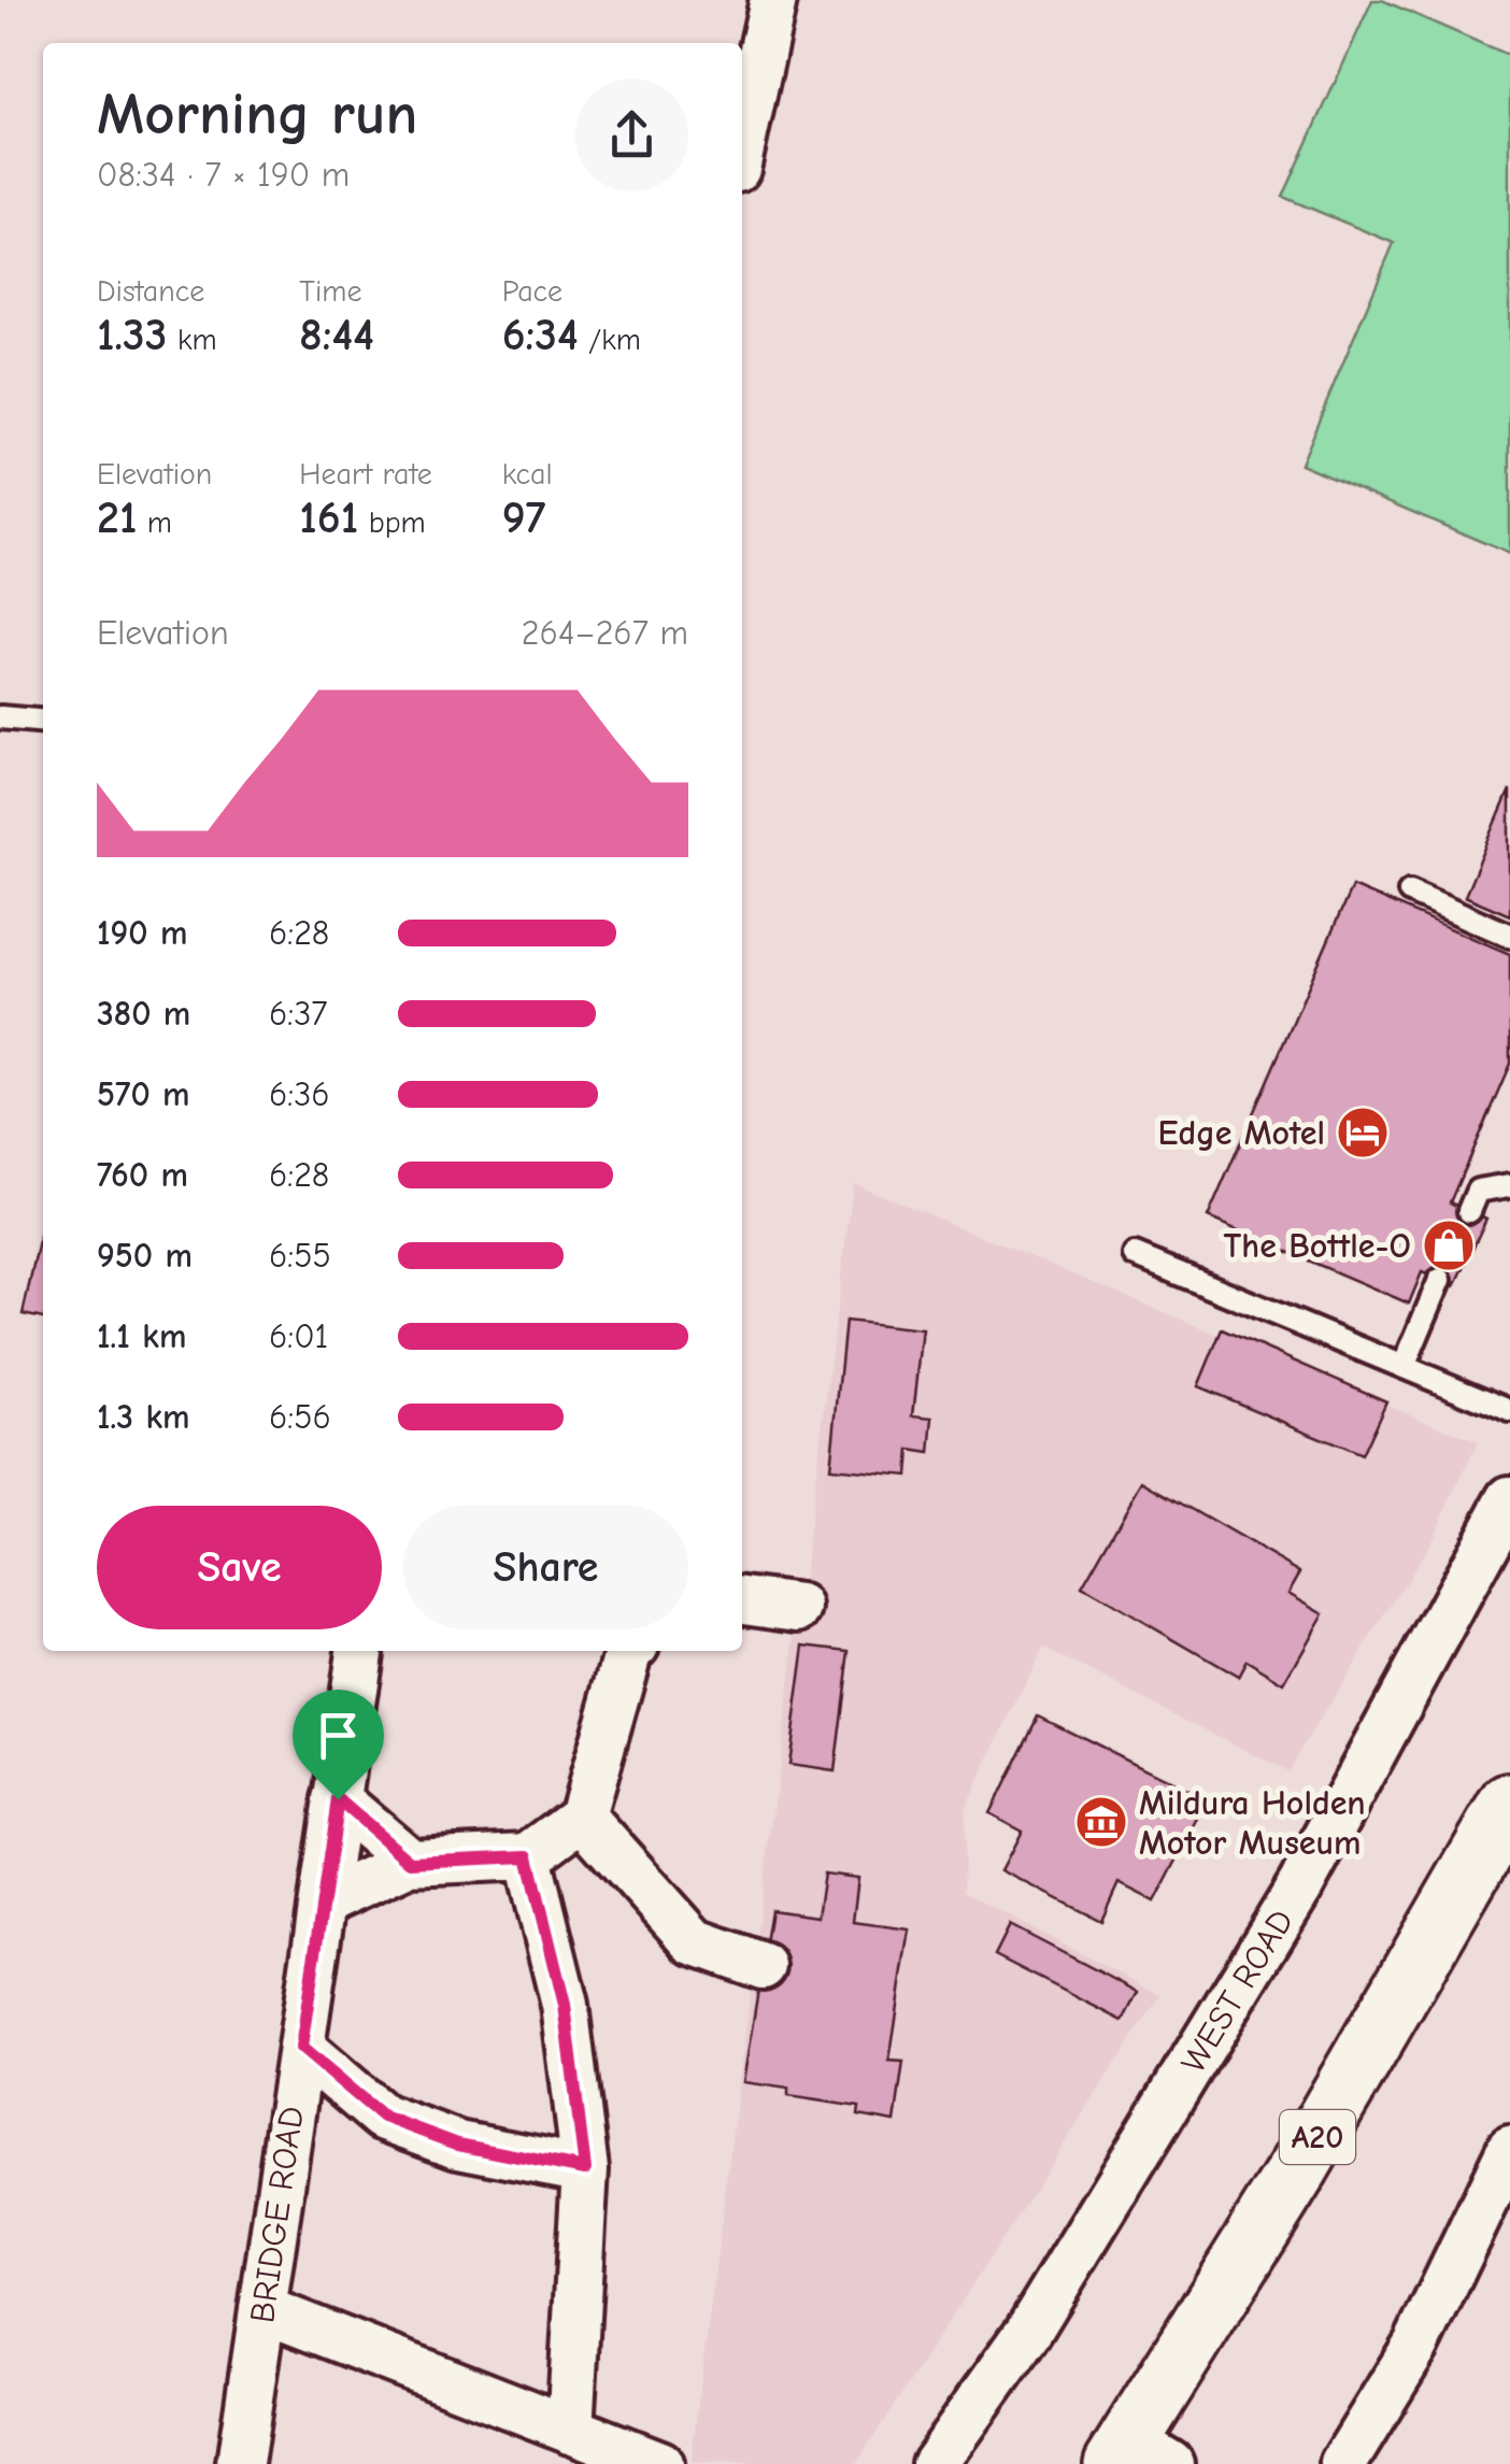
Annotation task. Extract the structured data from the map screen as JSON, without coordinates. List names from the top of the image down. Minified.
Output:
{"streets":{"highway":["A20"],"street":["WEST ROAD","BRIDGE ROAD"]},"places":{"hotel":["Edge Motel"],"shop":["The Bottle-O"],"museum":["Mildura Holden Motor Museum"]},"page":{"heading":["Morning run","08:34 · 7 × 190 m"],"stats":[["Distance","1.33 km"],["Time","8:44"],["Pace","6:34 /km"],["Elevation","21 m"],["Heart rate","161 bpm"],["kcal","97"]],"chart":["Elevation","264–267 m"],"list":[{"name":"190 m","note":"6:28"},{"name":"380 m","note":"6:37"},{"name":"570 m","note":"6:36"},{"name":"760 m","note":"6:28"},{"name":"950 m","note":"6:55"},{"name":"1.1 km","note":"6:01"},{"name":"1.3 km","note":"6:56"}],"buttons":["Save","Share"]}}
